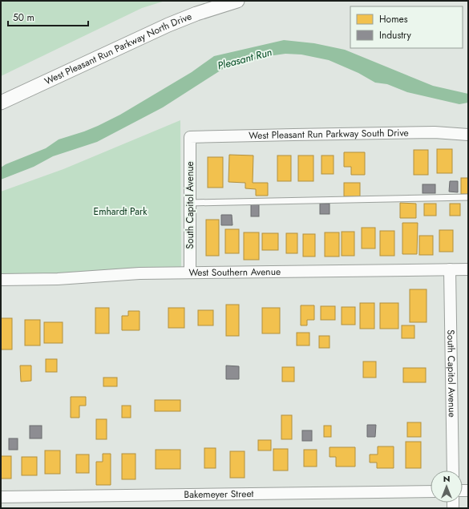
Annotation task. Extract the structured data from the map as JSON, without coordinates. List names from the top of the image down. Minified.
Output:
{"streets":{"street":["West Pleasant Run Parkway North Drive","West Pleasant Run Parkway South Drive","South Capitol Avenue","West Southern Avenue","Bakemeyer Street"]},"crossings":[["West Pleasant Run Parkway South Drive","South Capitol Avenue"],["South Capitol Avenue","West Southern Avenue"]],"water":["Pleasant Run"],"parks":["Emhardt Park"],"legend":["Homes","Industry"],"scale_bar":"50 m","north":"top"}
